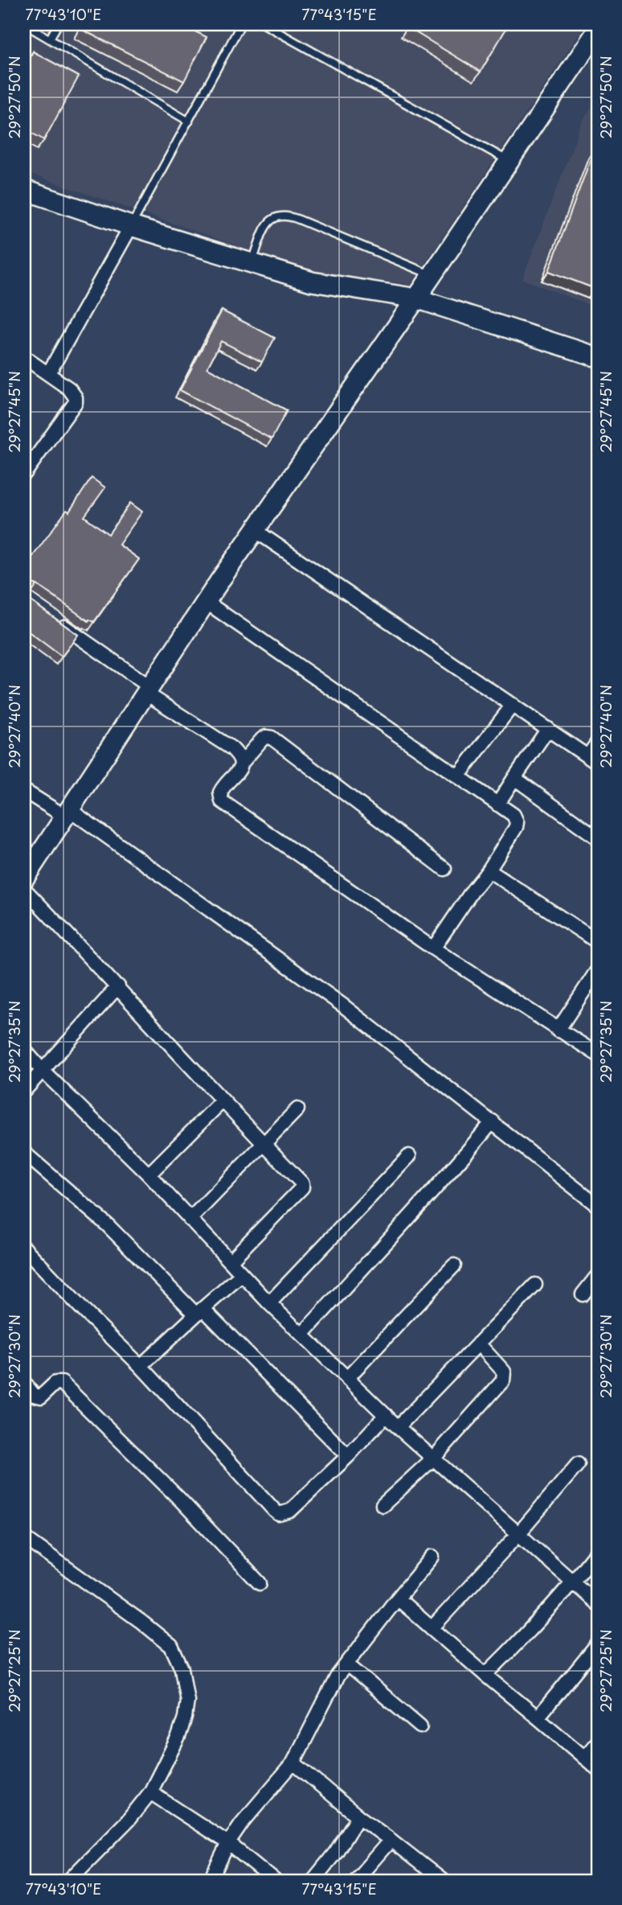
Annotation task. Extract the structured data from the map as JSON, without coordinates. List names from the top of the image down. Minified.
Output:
{"coordinates":["77°43'10\"E","77°43'15\"E","29°27'50\"N","29°27'45\"N","29°27'40\"N","29°27'35\"N","29°27'30\"N","29°27'25\"N"]}
